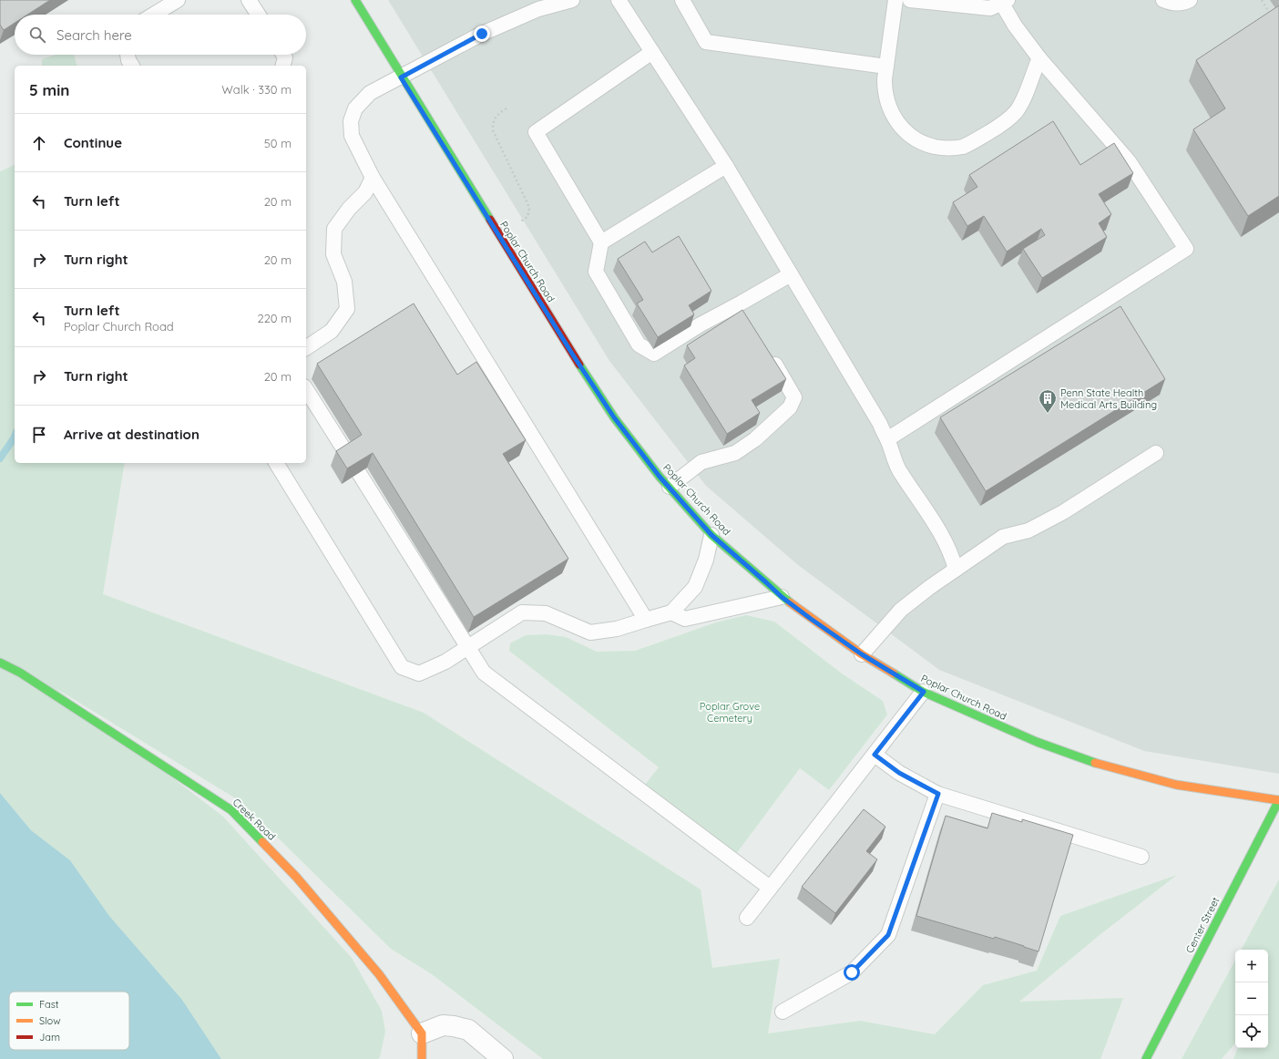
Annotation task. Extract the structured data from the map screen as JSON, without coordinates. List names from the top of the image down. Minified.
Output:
{"streets":{"street":["Poplar Church Road","Creek Road","Center Street"]},"crossings":[["Poplar Church Road","Center Street"]],"parks":["Poplar Grove Cemetery"],"places":{"building":["Penn State Health Medical Arts Building"]},"legend":["Fast","Slow","Jam"],"page":{"search":"Search here","heading":["5 min","Walk · 330 m"],"list":[["Continue","50 m"],["Turn left","20 m"],["Turn right","20 m"],["Turn left","Poplar Church Road","220 m"],["Turn right","20 m"],"Arrive at destination"],"map_buttons":["+","−"]}}
